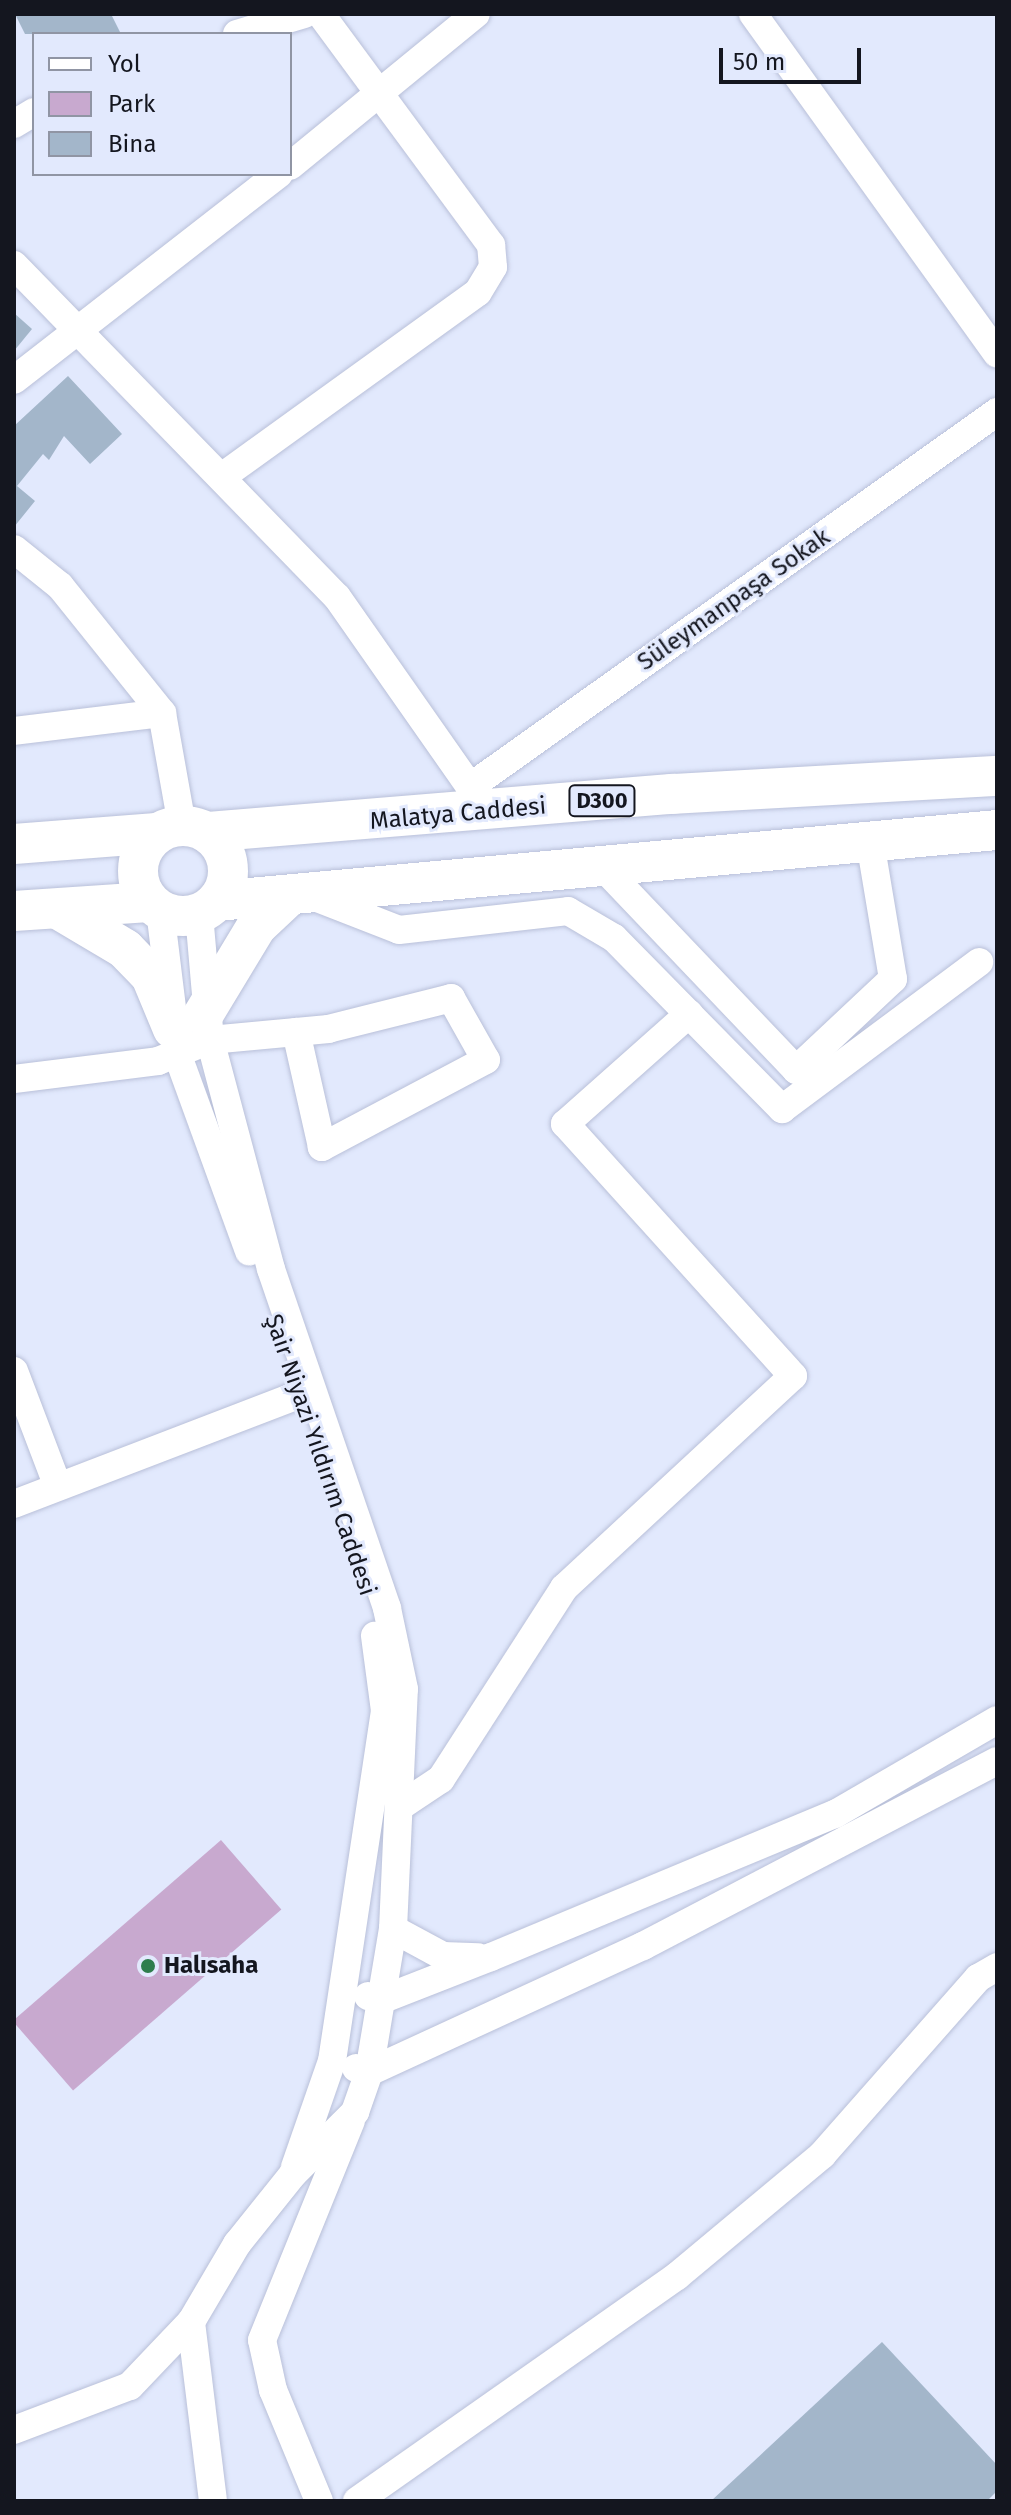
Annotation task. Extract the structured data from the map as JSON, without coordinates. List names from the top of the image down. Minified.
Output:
{"streets":{"highway":["D300","Malatya Caddesi"],"street":["Süleymanpaşa Sokak","Şair Niyazi Yıldırım Caddesi"]},"crossings":[["Süleymanpaşa Sokak","Malatya Caddesi"]],"places":["Halısaha"],"legend":["Yol","Park","Bina"],"scale_bar":"50 m"}
